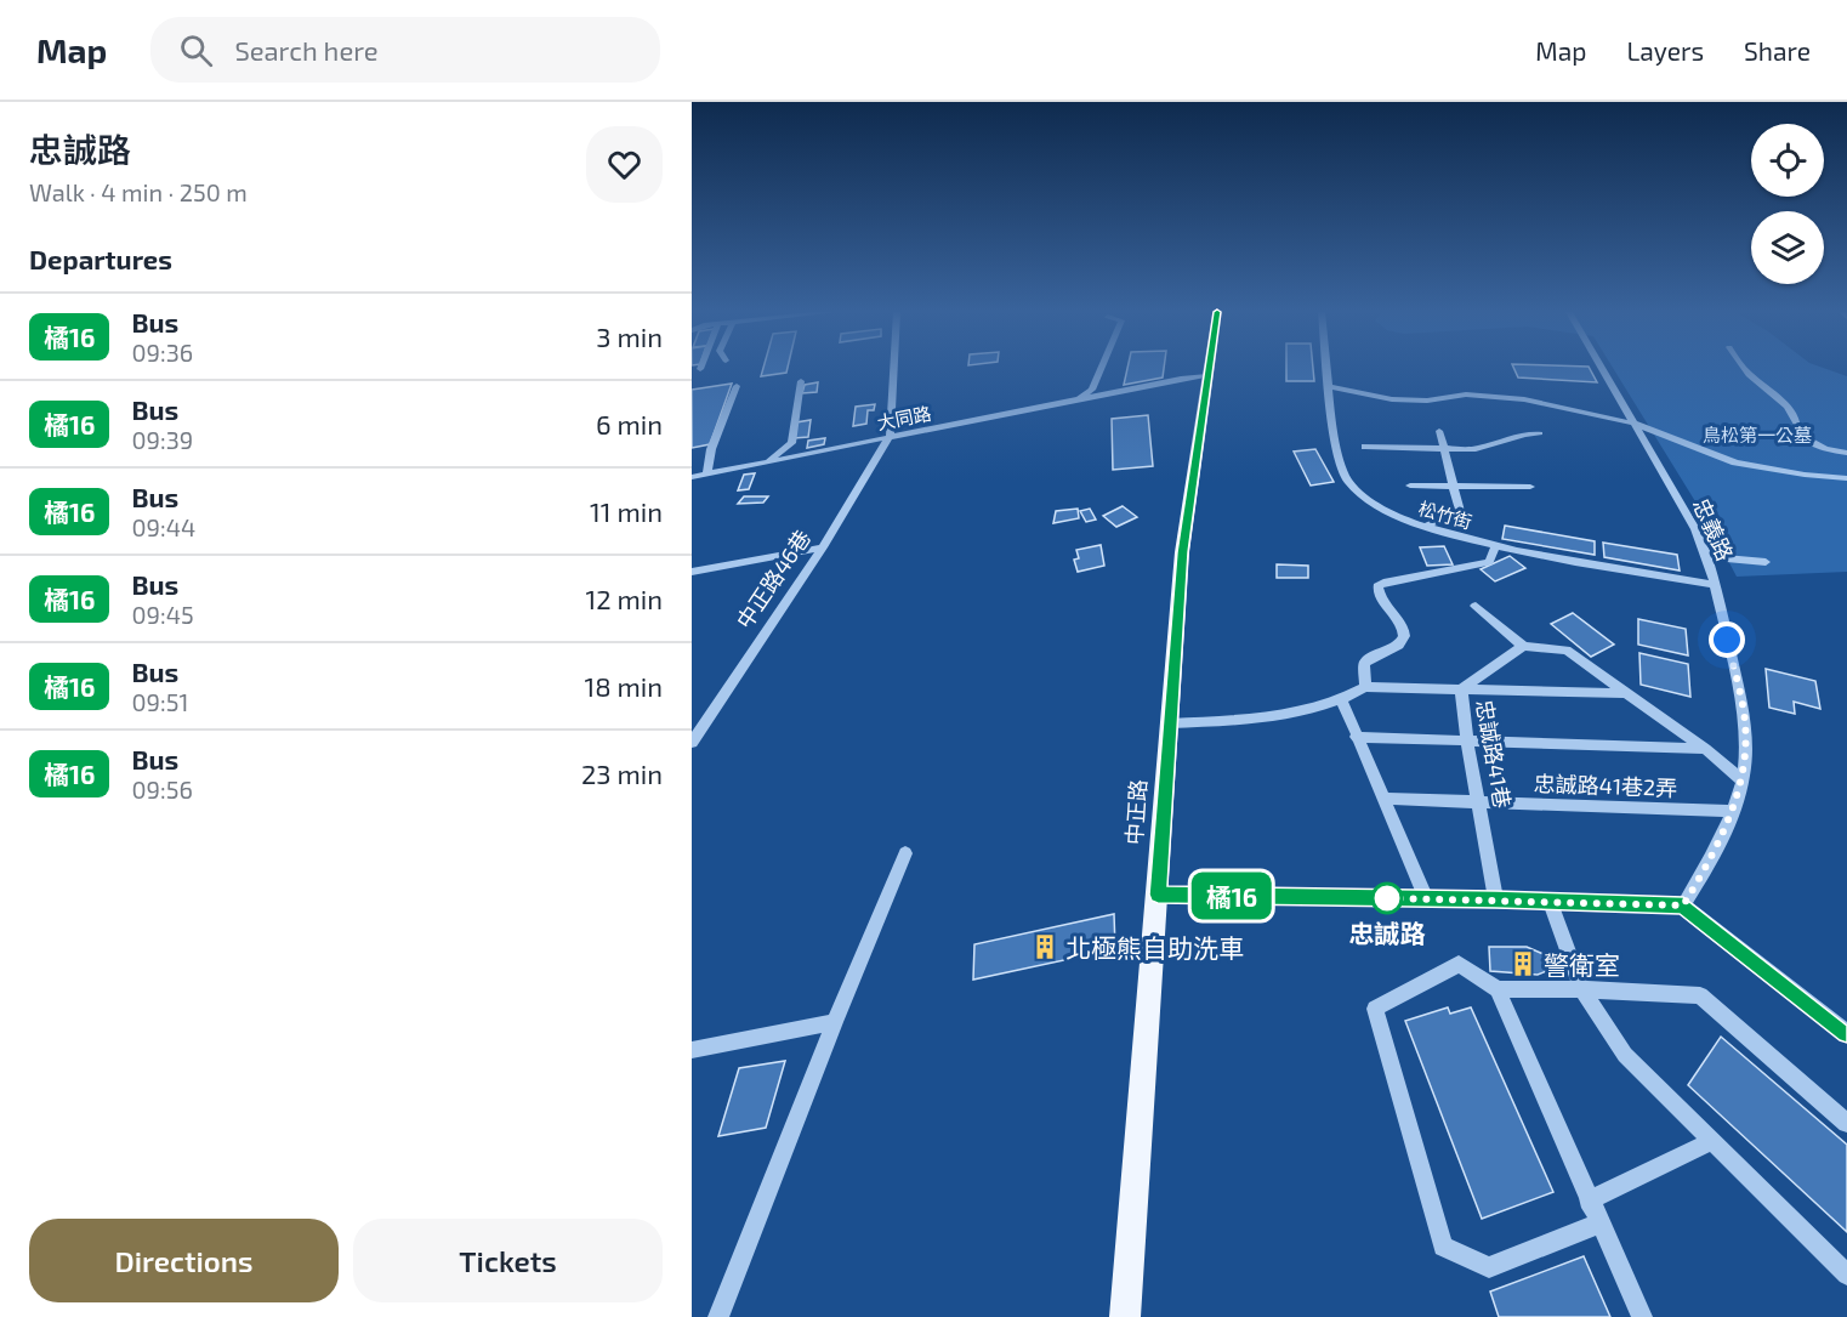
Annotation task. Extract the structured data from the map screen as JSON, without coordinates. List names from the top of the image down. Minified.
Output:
{"streets":{"main road":["中正路"],"street":["大同路","松竹街","忠義路","中正路46巷","忠誠路41巷","忠誠路41巷2弄"]},"crossings":[["大同路","中正路46巷"],["大同路","中正路"],["松竹街","忠義路"],["忠義路","忠誠路41巷2弄"],["忠誠路41巷","忠誠路41巷2弄"]],"parks":["鳥松第一公墓"],"places":{"other":["忠誠路"],"building":["北極熊自助洗車","警衛室"]},"lines":["bus line 橘16"],"page":{"header":"Map","search":"Search here","nav":["Map","Layers","Share"],"heading":[["忠誠路","Walk · 4 min · 250 m"],"Departures"],"on_map":"橘16","list":[{"mark":"橘16","name":"Bus","note":"09:36","value":"3 min"},{"mark":"橘16","name":"Bus","note":"09:39","value":"6 min"},{"mark":"橘16","name":"Bus","note":"09:44","value":"11 min"},{"mark":"橘16","name":"Bus","note":"09:45","value":"12 min"},{"mark":"橘16","name":"Bus","note":"09:51","value":"18 min"},{"mark":"橘16","name":"Bus","note":"09:56","value":"23 min"}],"buttons":["Directions","Tickets"]}}
